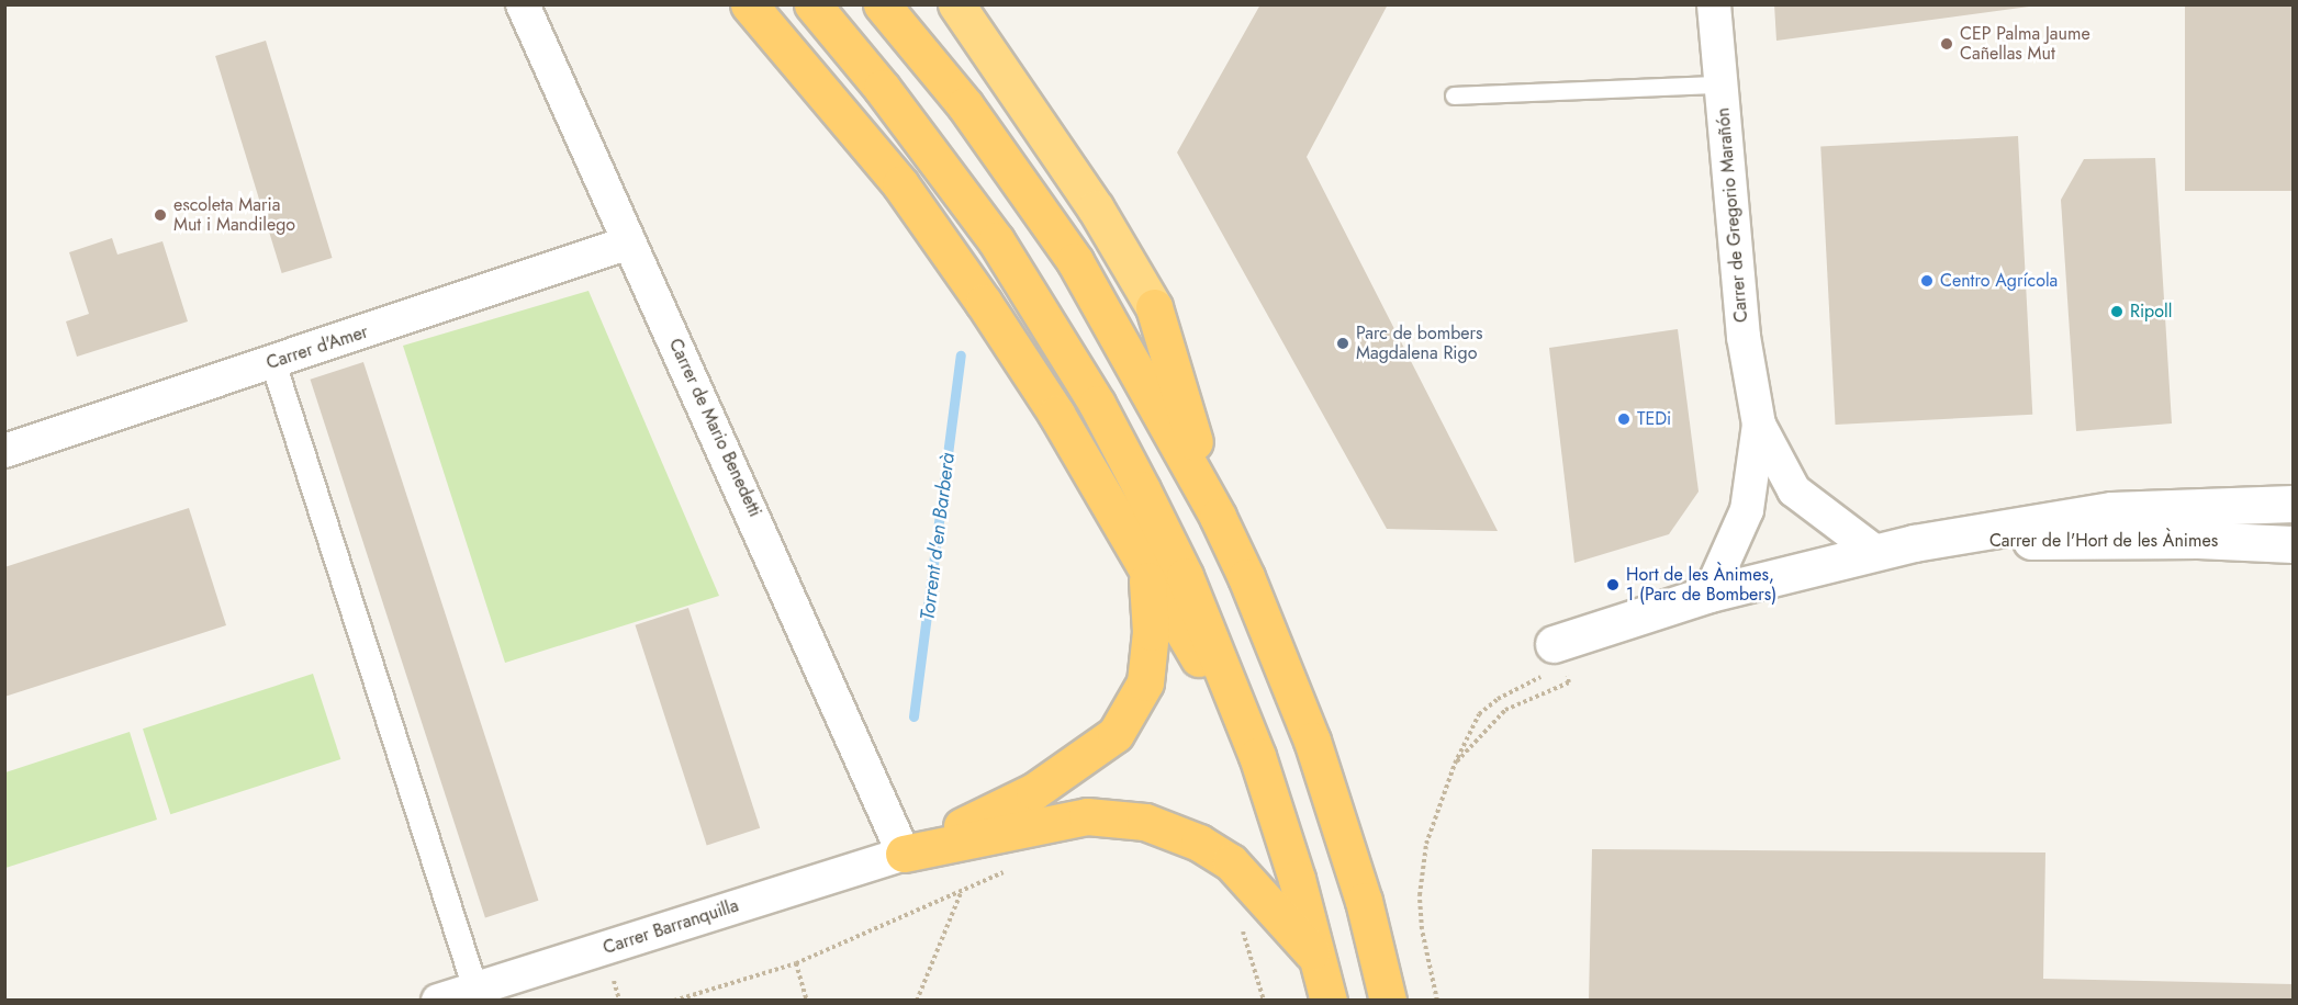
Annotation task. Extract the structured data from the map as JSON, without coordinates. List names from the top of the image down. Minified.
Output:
{"streets":{"street":["Carrer de Gregorio Marañón","Carrer d'Amer","Carrer de Mario Benedetti","Carrer de l'Hort de les Ànimes","Carrer Barranquilla"]},"crossings":[["Carrer de Gregorio Marañón","Carrer de l'Hort de les Ànimes"],["Carrer d'Amer","Carrer de Mario Benedetti"],["Carrer de Mario Benedetti","Carrer Barranquilla"]],"water":["Torrent d'en Barberà"],"places":["CEP Palma Jaume Cañellas Mut","escoleta Maria Mut i Mandilego","Centro Agrícola","Ripoll","Parc de bombers Magdalena Rigo","TEDi","Hort de les Ànimes, 1 (Parc de Bombers)"]}
